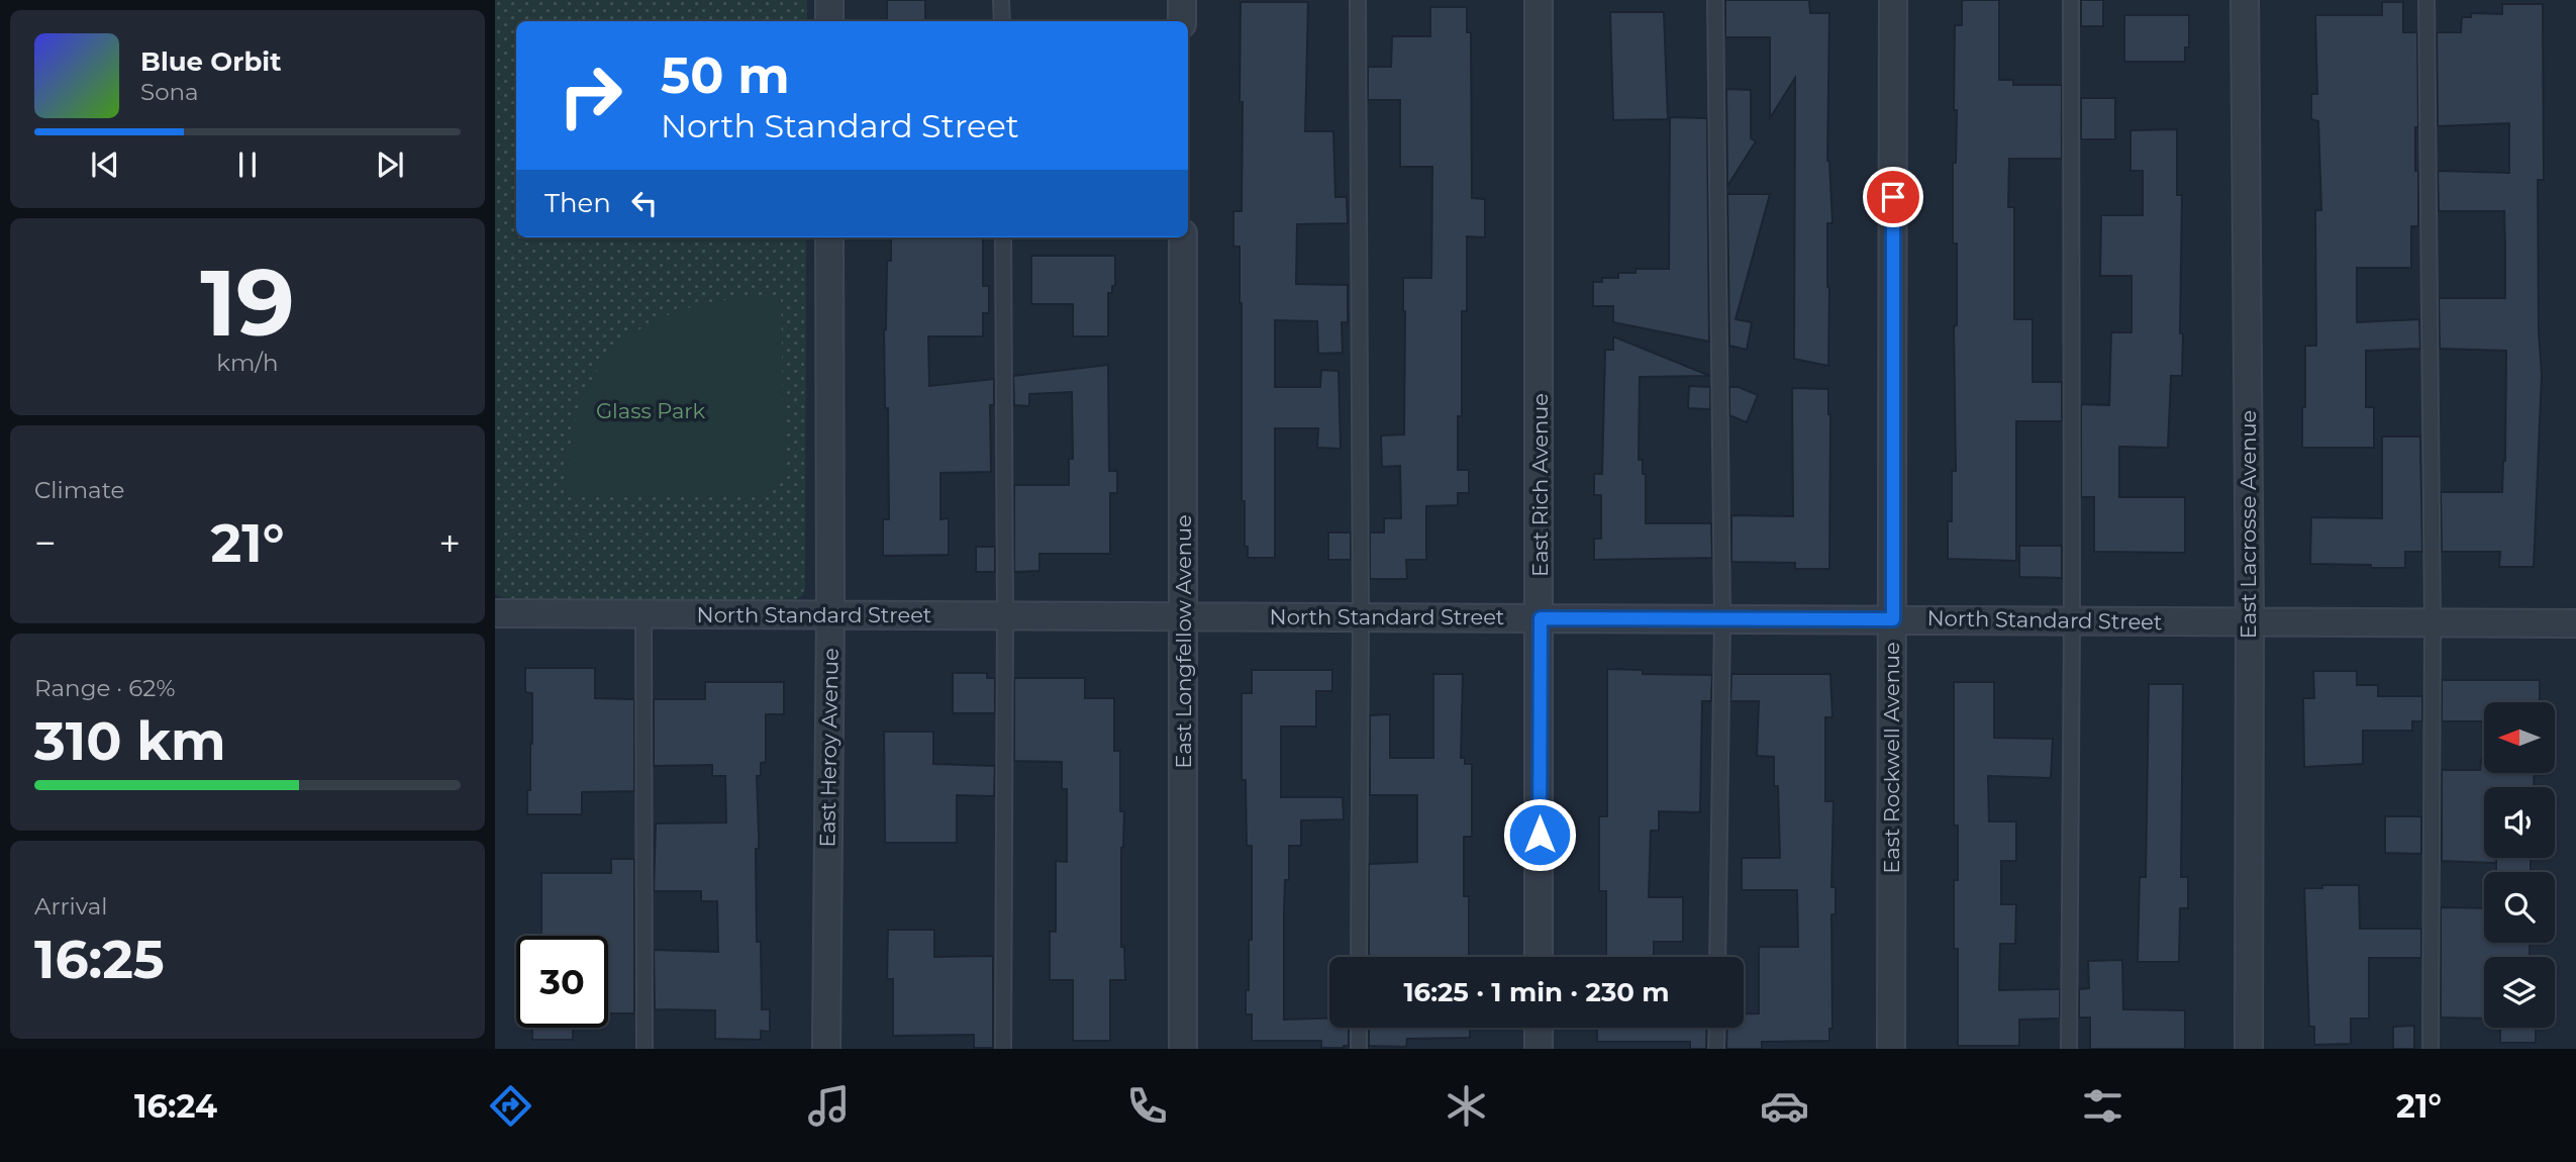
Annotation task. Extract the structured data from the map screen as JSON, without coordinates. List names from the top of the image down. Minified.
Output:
{"streets":{"street":["East Rich Avenue","East Lacrosse Avenue","North Standard Street","East Longfellow Avenue","East Heroy Avenue","East Rockwell Avenue"]},"crossings":[["East Rich Avenue","North Standard Street"],["East Lacrosse Avenue","North Standard Street"],["North Standard Street","East Longfellow Avenue"],["North Standard Street","East Heroy Avenue"],["North Standard Street","East Rockwell Avenue"]],"parks":["Glass Park"],"north":"left","page":{"turn":["50 m","North Standard Street"],"song":["Blue Orbit","Sona"],"then":"Then","tile":[["19","km/h"],"Climate",["Range · 62%","310 km"],["Arrival","16:25"]],"heat":["−","21°","+"],"limit":"30","trip":"16:25 · 1 min · 230 m","tabs":["16:24","21°"]}}
